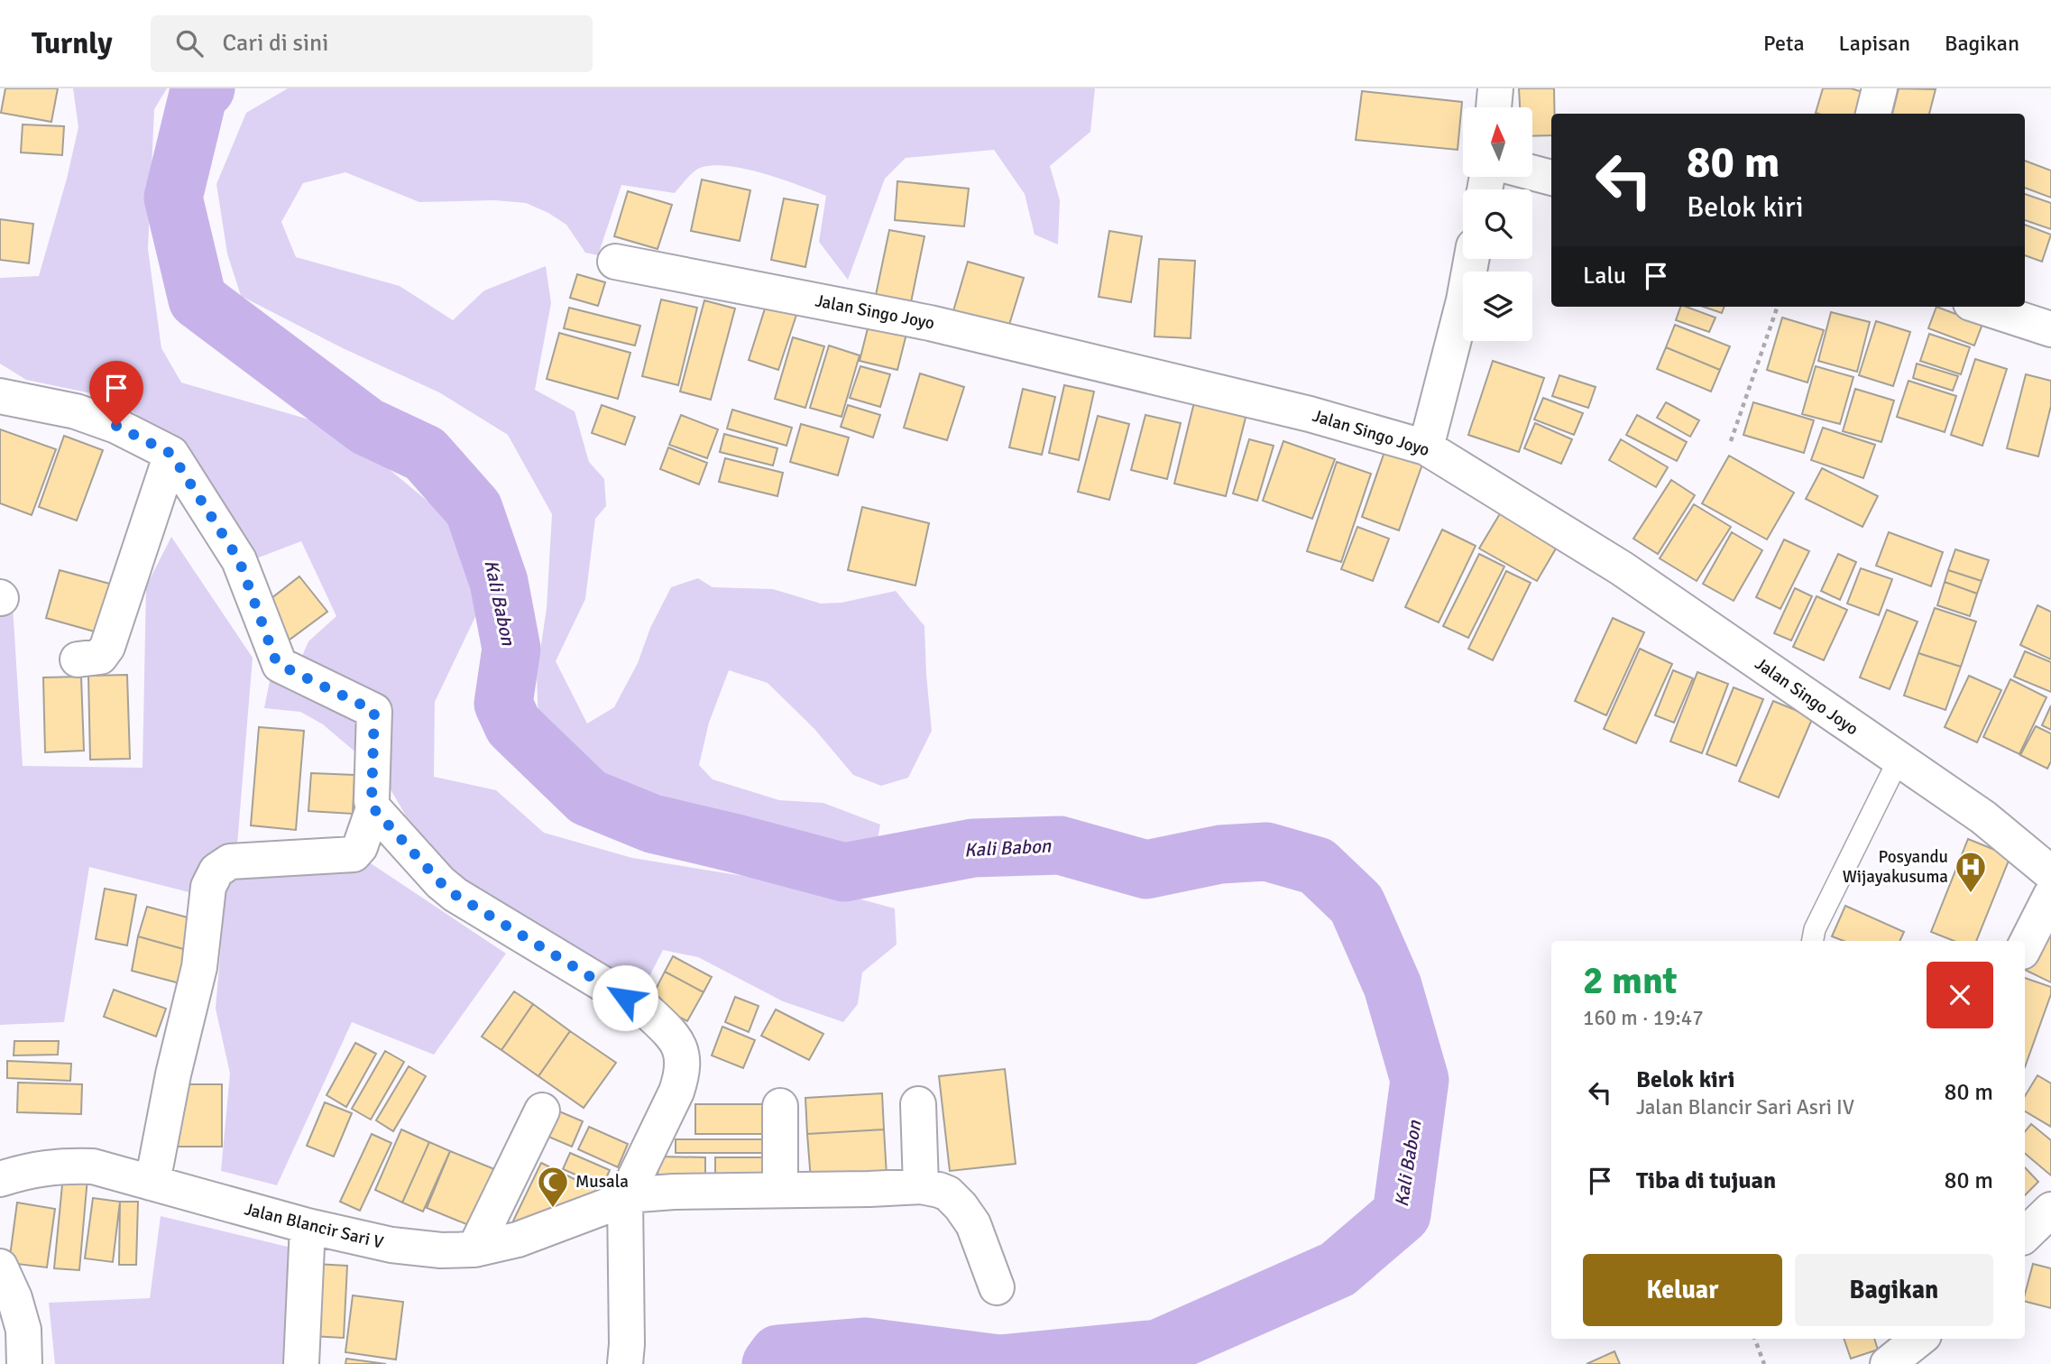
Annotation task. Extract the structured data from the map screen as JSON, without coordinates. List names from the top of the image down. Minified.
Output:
{"streets":{"street":["Jalan Singo Joyo","Jalan Blancir Sari V"]},"water":["Kali Babon"],"places":{"hospital":["Posyandu Wijayakusuma"],"mosque":["Musala"]},"north":"top","page":{"header":"Turnly","search":"Cari di sini","nav":["Peta","Lapisan","Bagikan"],"turn":["80 m","Belok kiri"],"then":"Lalu","heading":["2 mnt","160 m · 19:47"],"list":[{"name":"Belok kiri","note":"Jalan Blancir Sari Asri IV","value":"80 m"},{"name":"Tiba di tujuan","value":"80 m"}],"buttons":["Keluar","Bagikan"]}}
